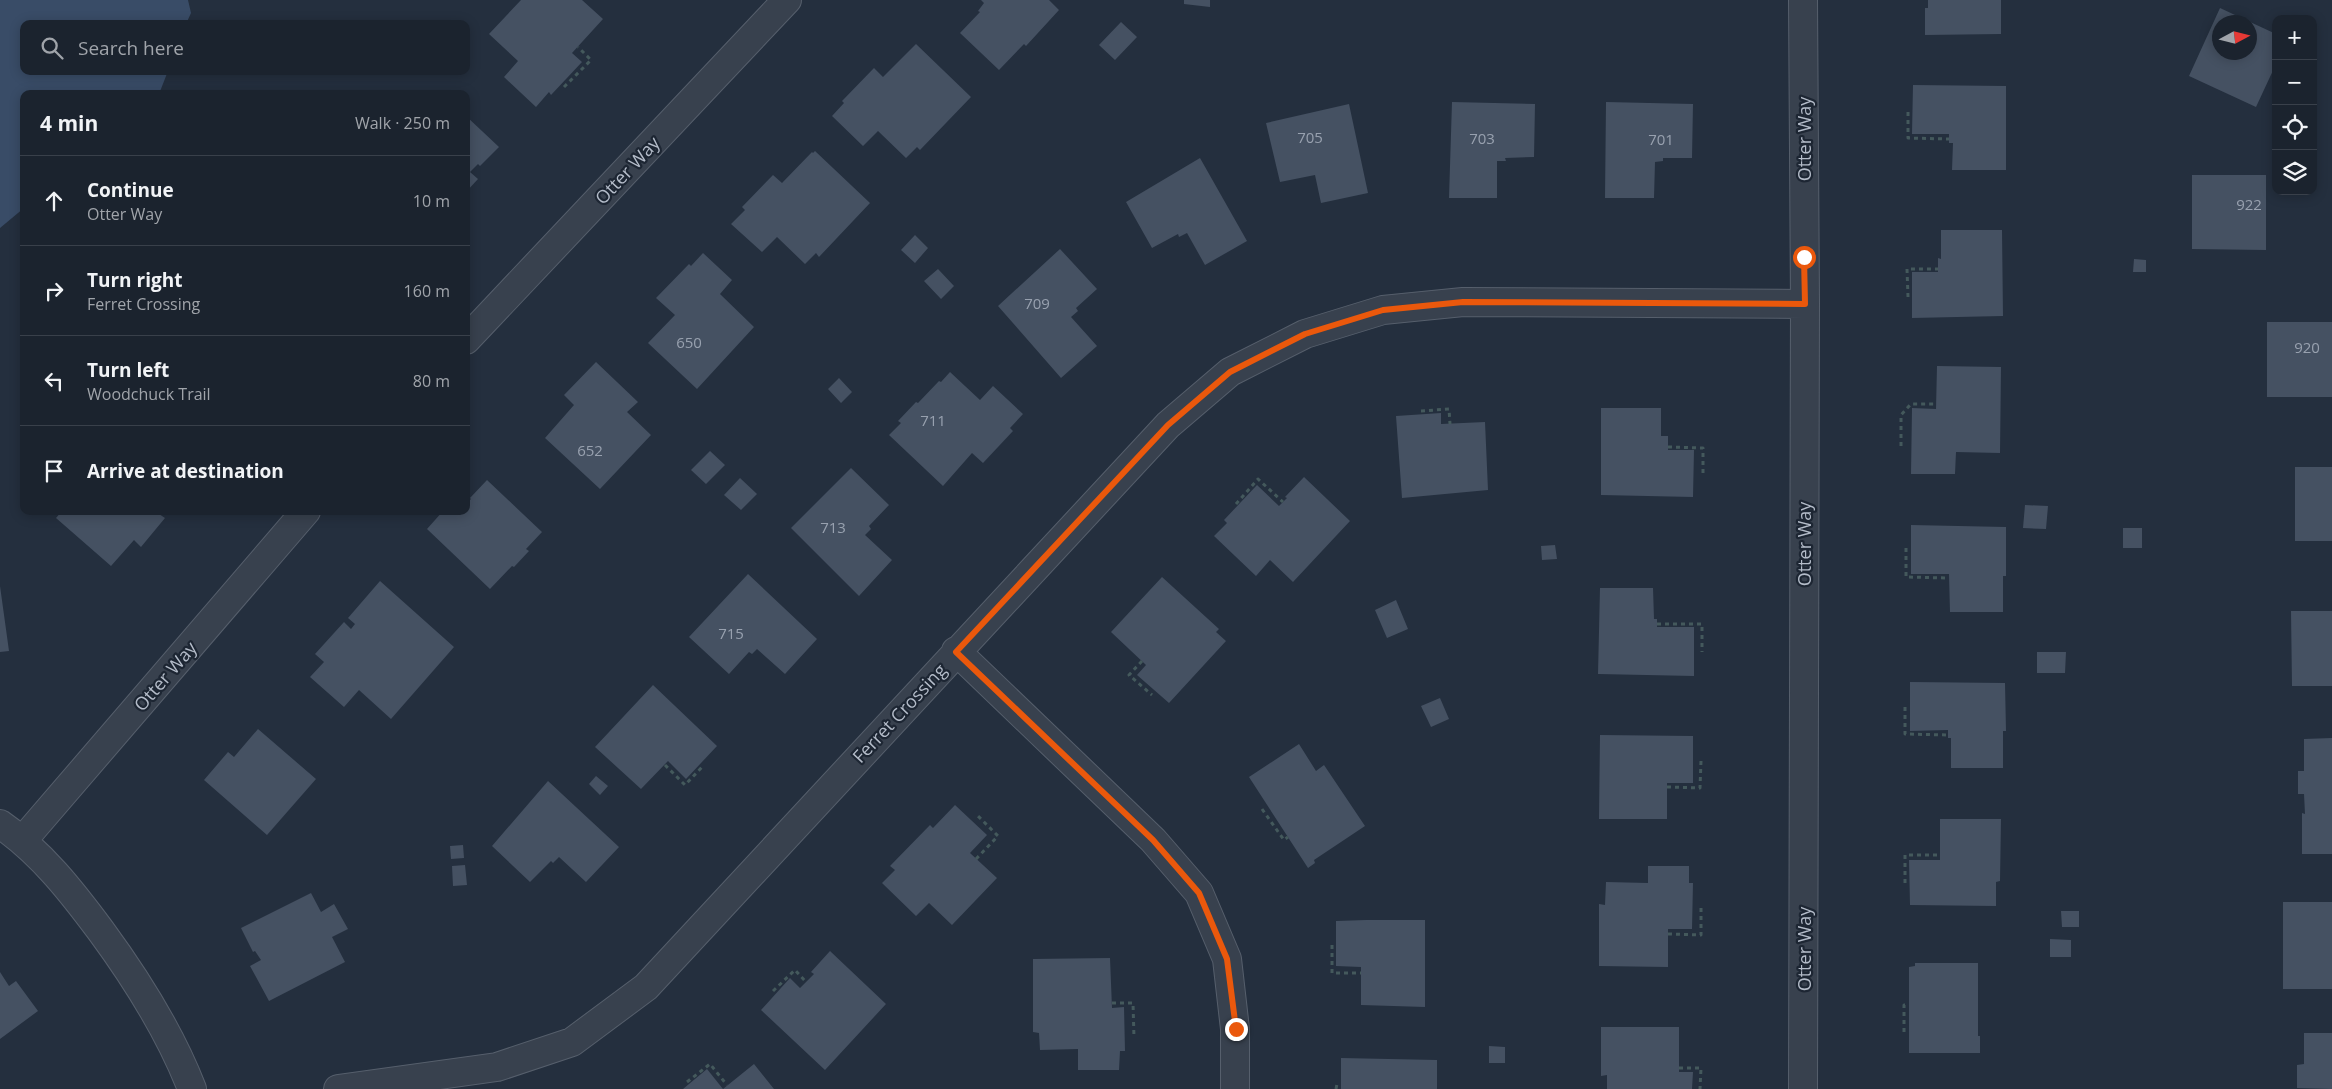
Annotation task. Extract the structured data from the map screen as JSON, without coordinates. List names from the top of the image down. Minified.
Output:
{"streets":{"street":["Otter Way","Ferret Crossing"]},"crossings":[["Otter Way","Ferret Crossing"]],"house_numbers":["705","703","701","922","709","650","920","711","652","713","715"],"north":"right","page":{"map_buttons":["+","−"],"search":"Search here","heading":["4 min","Walk · 250 m"],"list":[["Continue","Otter Way","10 m"],["Turn right","Ferret Crossing","160 m"],["Turn left","Woodchuck Trail","80 m"],"Arrive at destination"]}}
